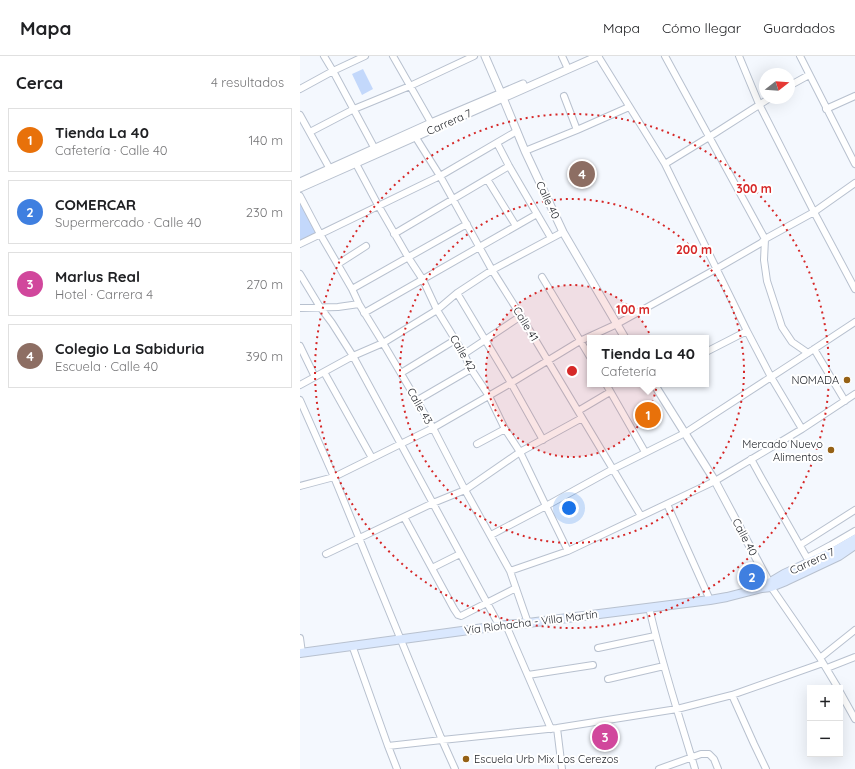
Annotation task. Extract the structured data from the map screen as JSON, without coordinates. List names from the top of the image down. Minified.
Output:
{"streets":{"main road":["Carrera 7","Vía Riohacha - Villa Martín"],"street":["Calle 40","Calle 41","Calle 42","Calle 43"]},"crossings":[["Carrera 7","Calle 40"],["Carrera 7","Calle 41"],["Carrera 7","Calle 42"],["Carrera 7","Vía Riohacha - Villa Martín"],["Calle 40","Vía Riohacha - Villa Martín"],["Calle 43","Vía Riohacha - Villa Martín"]],"places":["NOMADA","Mercado Nuevo Alimentos","Escuela Urb Mix Los Cerezos"],"north":"right","page":{"header":"Mapa","nav":["Mapa","Cómo llegar","Guardados"],"heading":["Cerca","4 resultados"],"list":[{"mark":"1","name":"Tienda La 40","note":"Cafetería · Calle 40","value":"140 m"},{"mark":"2","name":"COMERCAR","note":"Supermercado · Calle 40","value":"230 m"},{"mark":"3","name":"Marlus Real","note":"Hotel · Carrera 4","value":"270 m"},{"mark":"4","name":"Colegio La Sabiduria","note":"Escuela · Calle 40","value":"390 m"}],"pins":["4","1","2","3"],"popup":["Tienda La 40","Cafetería"],"map_buttons":["+","−"]},"rings":["300 m","200 m","100 m"]}
